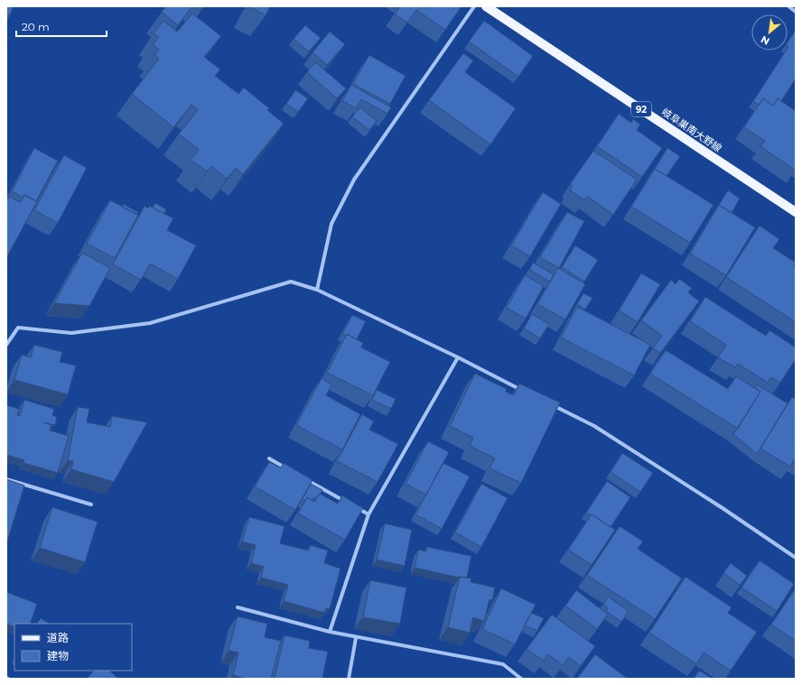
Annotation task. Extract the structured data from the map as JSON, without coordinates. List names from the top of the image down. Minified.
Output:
{"streets":{"main road":["92","岐阜巣南大野線"]},"legend":["道路","建物"],"scale_bar":"20 m","north":"bottom left"}
